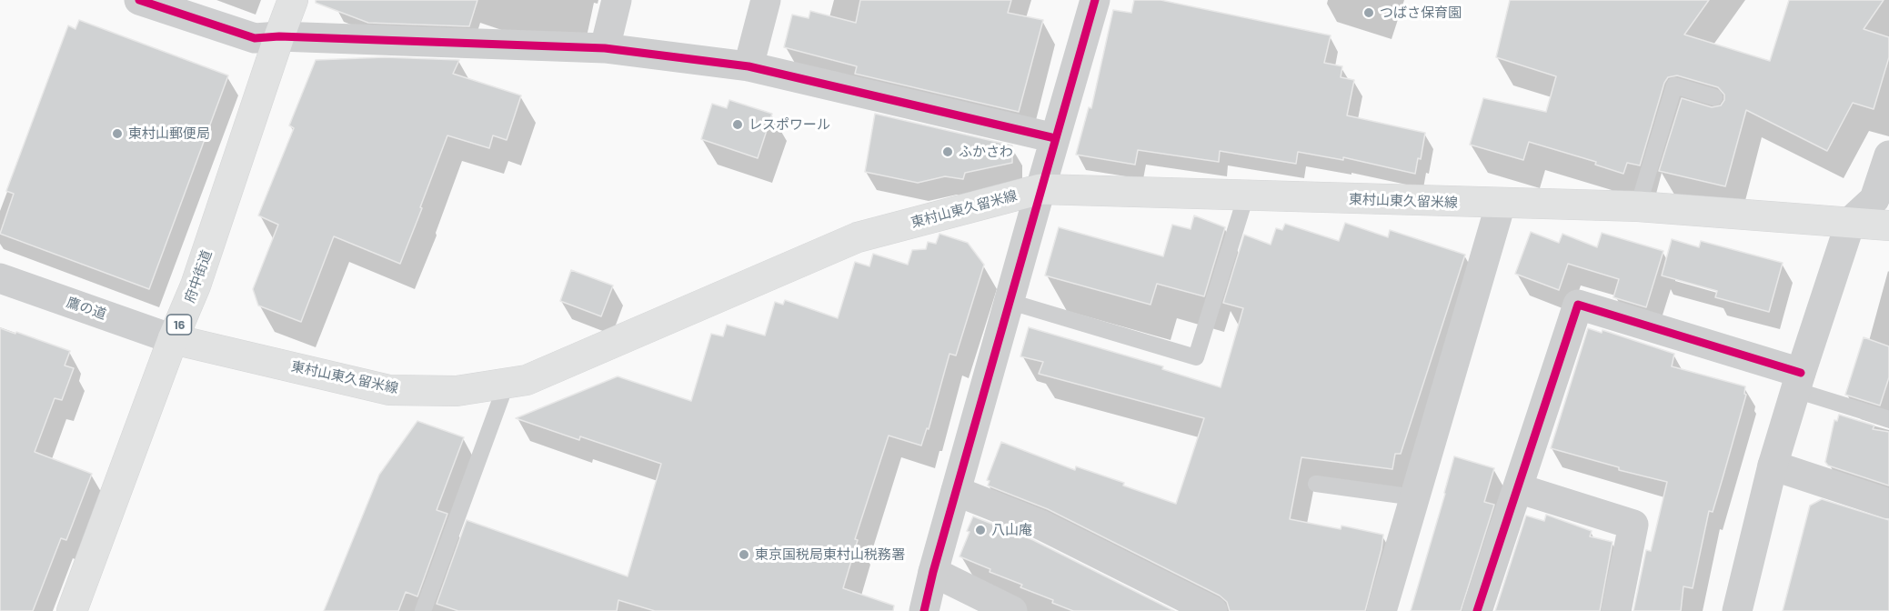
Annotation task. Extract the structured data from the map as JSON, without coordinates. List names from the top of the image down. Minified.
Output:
{"streets":{"main road":["東村山東久留米線","府中街道","16"],"street":["鷹の道"]},"crossings":[["東村山東久留米線","府中街道"],["東村山東久留米線","鷹の道"],["府中街道","鷹の道"]],"places":["つばさ保育園","レスポワール","東村山郵便局","ふかさわ","八山庵","東京国税局東村山税務署"]}
